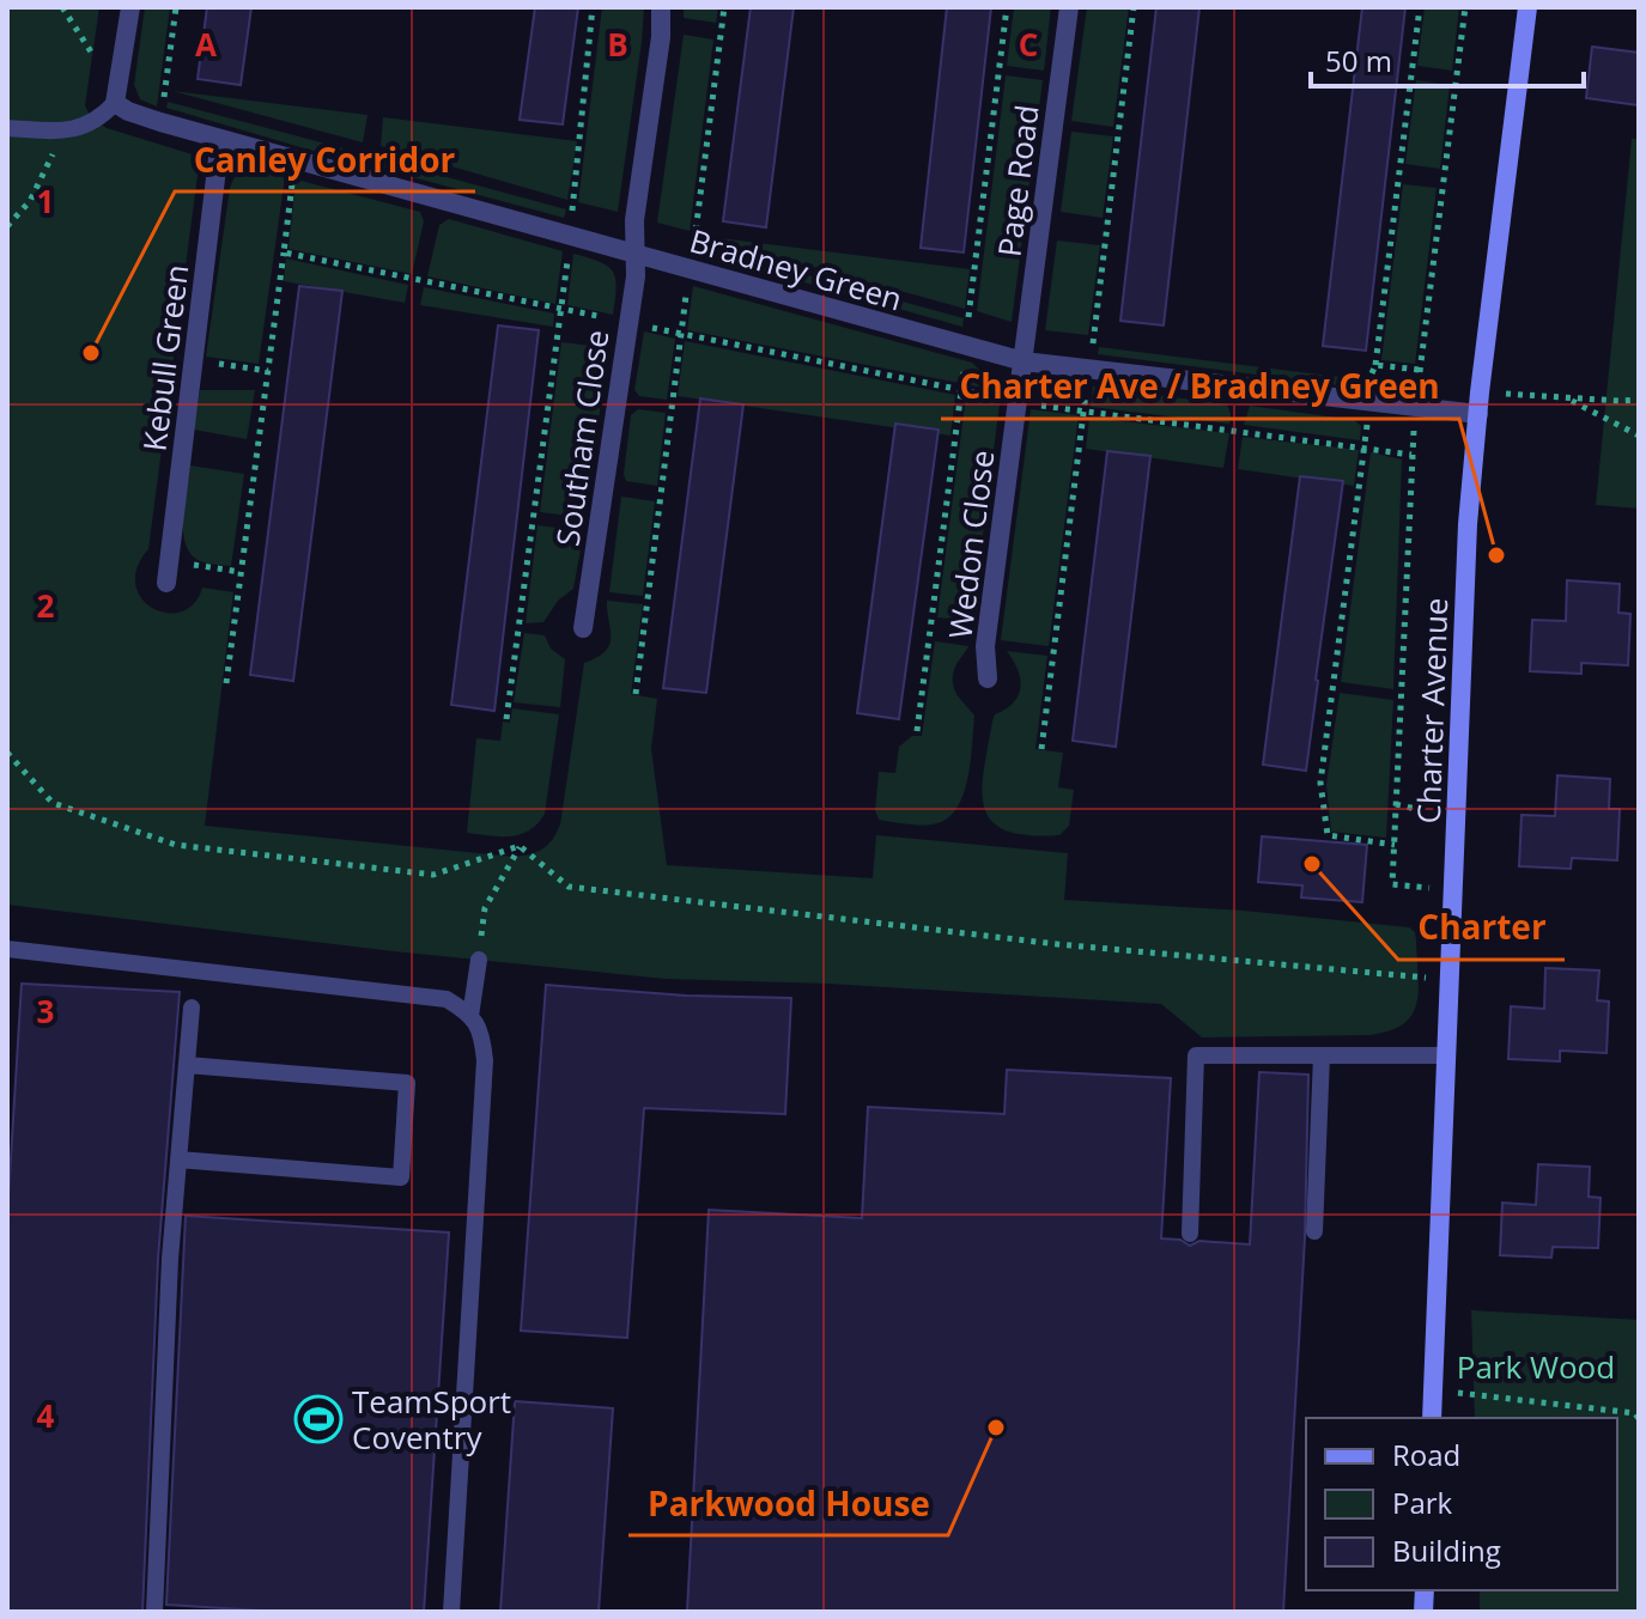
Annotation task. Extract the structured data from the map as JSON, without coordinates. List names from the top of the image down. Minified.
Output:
{"streets":{"street":["Page Road","Bradney Green","Kebull Green","Southam Close","Wedon Close","Charter Avenue"]},"crossings":[["Page Road","Bradney Green"],["Page Road","Wedon Close"],["Bradney Green","Kebull Green"],["Bradney Green","Southam Close"],["Bradney Green","Wedon Close"],["Bradney Green","Charter Avenue"]],"parks":["Park Wood"],"places":{"other":["Canley Corridor","Charter Ave / Bradney Green","Charter","Parkwood House"],"sports":["TeamSport Coventry"]},"legend":["Road","Park","Building"],"scale_bar":"50 m","grid":{"columns":["A","B","C"],"rows":["1","2","3","4"]}}
